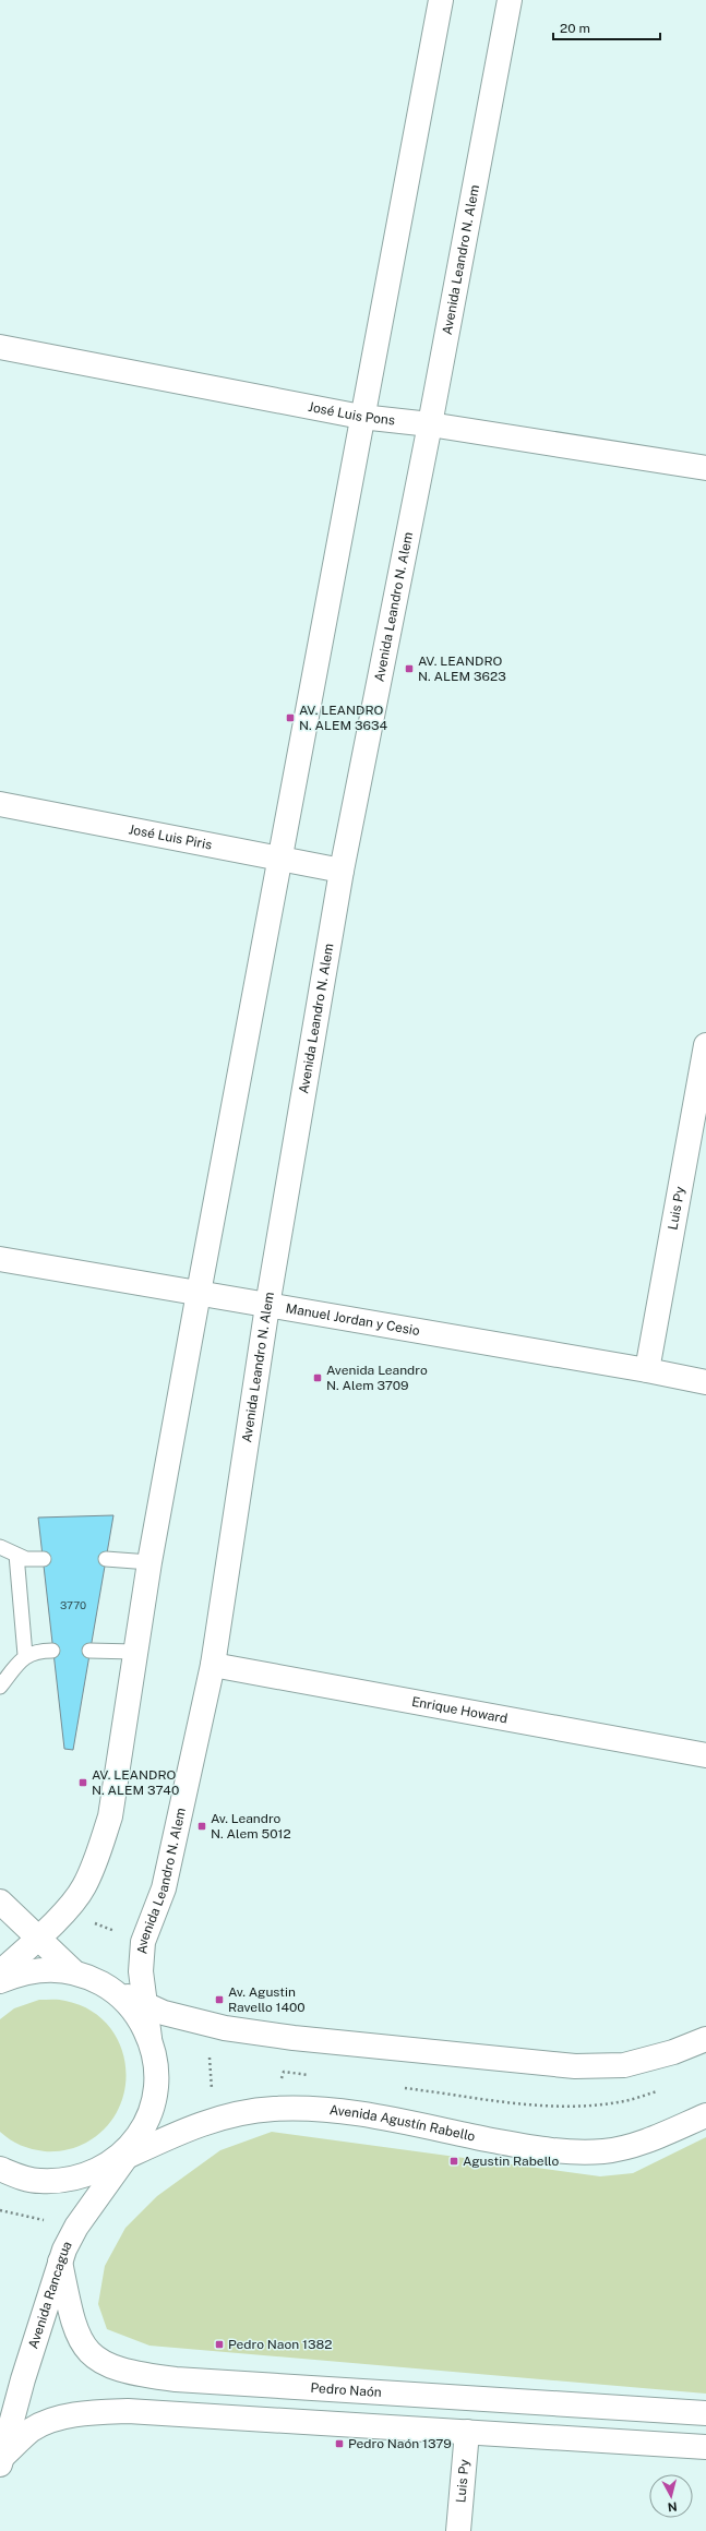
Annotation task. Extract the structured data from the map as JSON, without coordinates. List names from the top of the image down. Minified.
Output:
{"streets":{"main road":["Avenida Leandro N. Alem","José Luis Pons","José Luis Piris","Luis Py","Manuel Jordan y Cesio","Enrique Howard","Avenida Agustín Rabello","Avenida Rancagua","Pedro Naón"]},"crossings":[["Avenida Leandro N. Alem","José Luis Pons"],["Avenida Leandro N. Alem","José Luis Piris"],["Avenida Leandro N. Alem","Manuel Jordan y Cesio"],["Avenida Leandro N. Alem","Enrique Howard"],["Luis Py","Manuel Jordan y Cesio"],["Avenida Agustín Rabello","Avenida Rancagua"],["Avenida Rancagua","Pedro Naón"]],"places":{"transit":["AV. LEANDRO N. ALEM 3623","AV. LEANDRO N. ALEM 3634","Avenida Leandro N. Alem 3709","AV. LEANDRO N. ALEM 3740","Av. Leandro N. Alem 5012","Av. Agustin Ravello 1400","Agustin Rabello","Pedro Naon 1382","Pedro Naón 1379"]},"house_numbers":["3770"],"scale_bar":"20 m","north":"bottom"}
